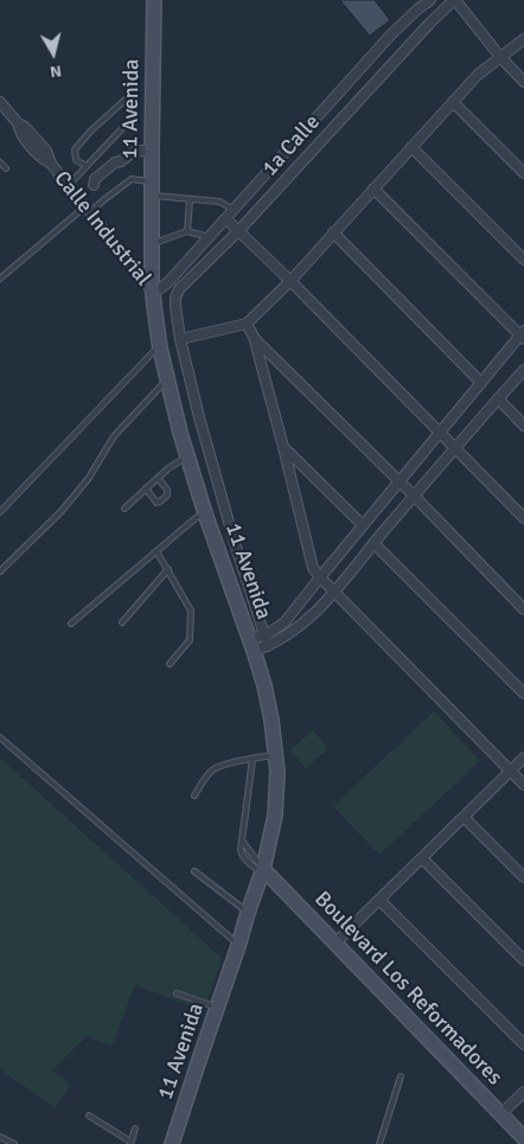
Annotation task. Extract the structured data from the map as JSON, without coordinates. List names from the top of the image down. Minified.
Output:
{"streets":{"main road":["11 Avenida","Boulevard Los Reformadores"],"street":["1a Calle","Calle Industrial"]},"crossings":[["11 Avenida","1a Calle"],["11 Avenida","Calle Industrial"],["11 Avenida","Boulevard Los Reformadores"],["1a Calle","Calle Industrial"]],"north":"bottom"}
